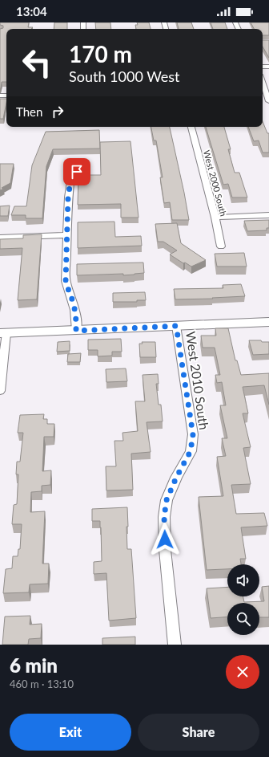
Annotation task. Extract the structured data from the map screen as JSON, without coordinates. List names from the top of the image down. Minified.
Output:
{"streets":{"street":["West 2000 South","West 2010 South"]},"page":{"status":"13:04","turn":["170 m","South 1000 West"],"then":"Then","heading":["6 min","460 m · 13:10"],"buttons":["Exit","Share"]}}
